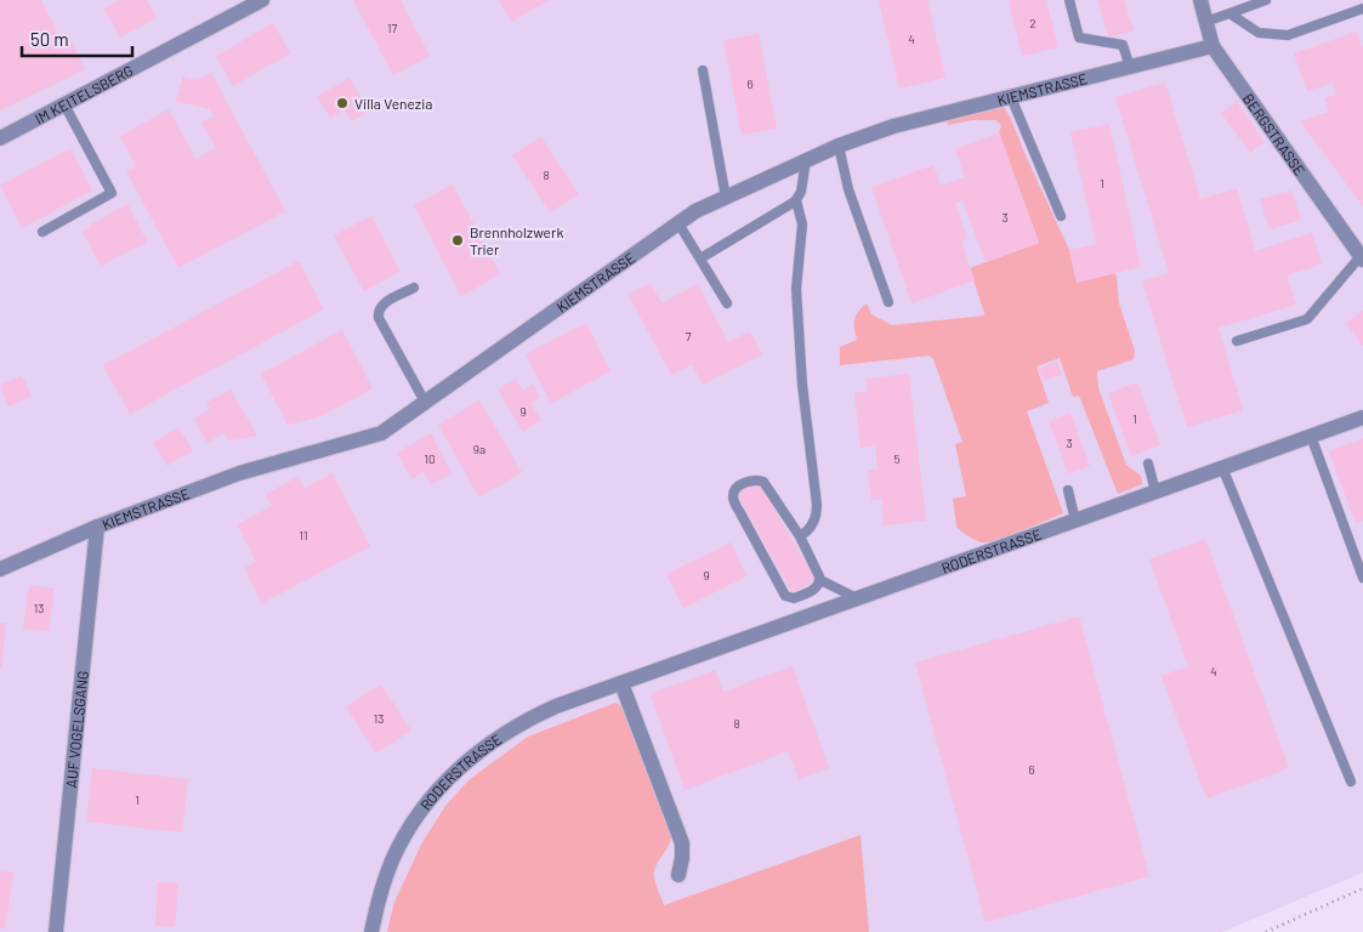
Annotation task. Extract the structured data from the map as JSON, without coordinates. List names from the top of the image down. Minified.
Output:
{"streets":{"street":["KIEMSTRASSE","IM KEITELSBERG","BERGSTRASSE","RODERSTRASSE","AUF VOGELSGANG"]},"crossings":[["KIEMSTRASSE","BERGSTRASSE"],["KIEMSTRASSE","AUF VOGELSGANG"]],"places":["Villa Venezia","Brennholzwerk Trier"],"house_numbers":["2","17","4","6","8","1","3","7","9","1","3","9a","10","5","11","9","13","4","13","8","6","1"],"scale_bar":"50 m"}
